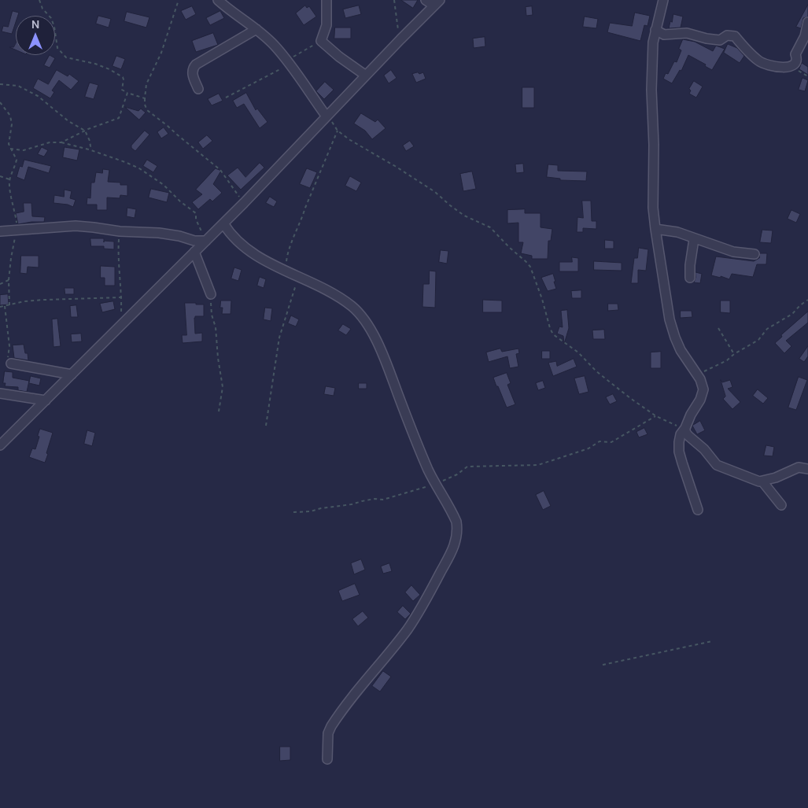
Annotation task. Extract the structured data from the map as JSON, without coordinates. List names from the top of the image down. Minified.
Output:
{"north":"top"}
